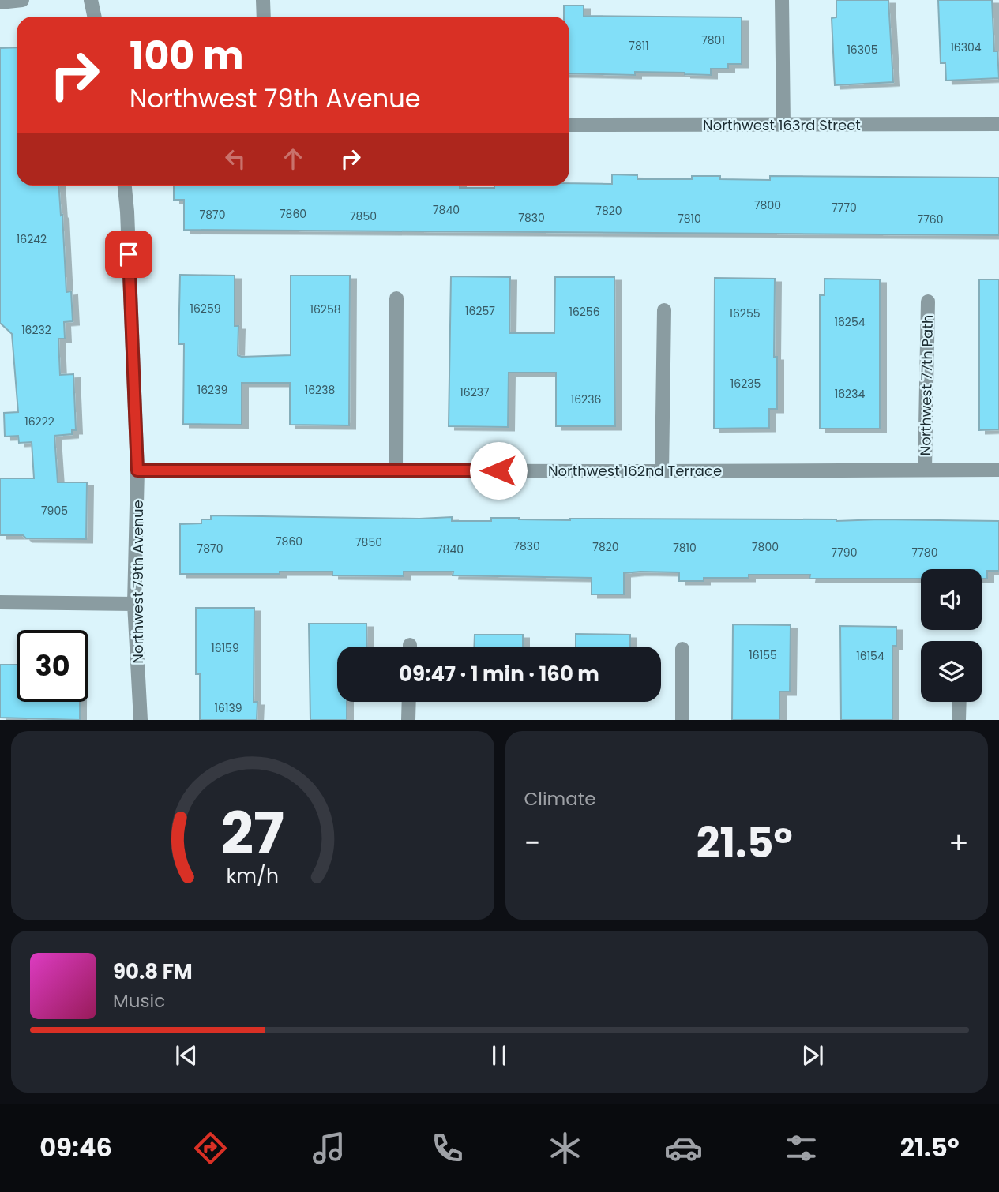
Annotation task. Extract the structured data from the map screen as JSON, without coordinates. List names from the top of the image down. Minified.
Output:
{"streets":{"street":["Northwest 163rd Street","Northwest 77th Path","Northwest 162nd Terrace","Northwest 79th Avenue"]},"crossings":[["Northwest 77th Path","Northwest 162nd Terrace"],["Northwest 162nd Terrace","Northwest 79th Avenue"]],"house_numbers":["7801","7811","16304","16305","7800","7770","7840","7820","7860","7870","7850","7830","7810","7760","16242","16259","16258","16257","16256","16255","16254","16232","16235","16239","16238","16237","16234","16236","16222","7905","7860","7850","7830","7820","7800","7810","7870","7840","7790","7780","16159","16155","16154","16139"],"page":{"turn":["100 m","Northwest 79th Avenue"],"limit":"30","trip":"09:47 · 1 min · 160 m","tile":"Climate","heat":["−","21.5°","+"],"song":["90.8 FM","Music"],"tabs":["09:46","21.5°"],"gauge":["27","km/h"]}}
